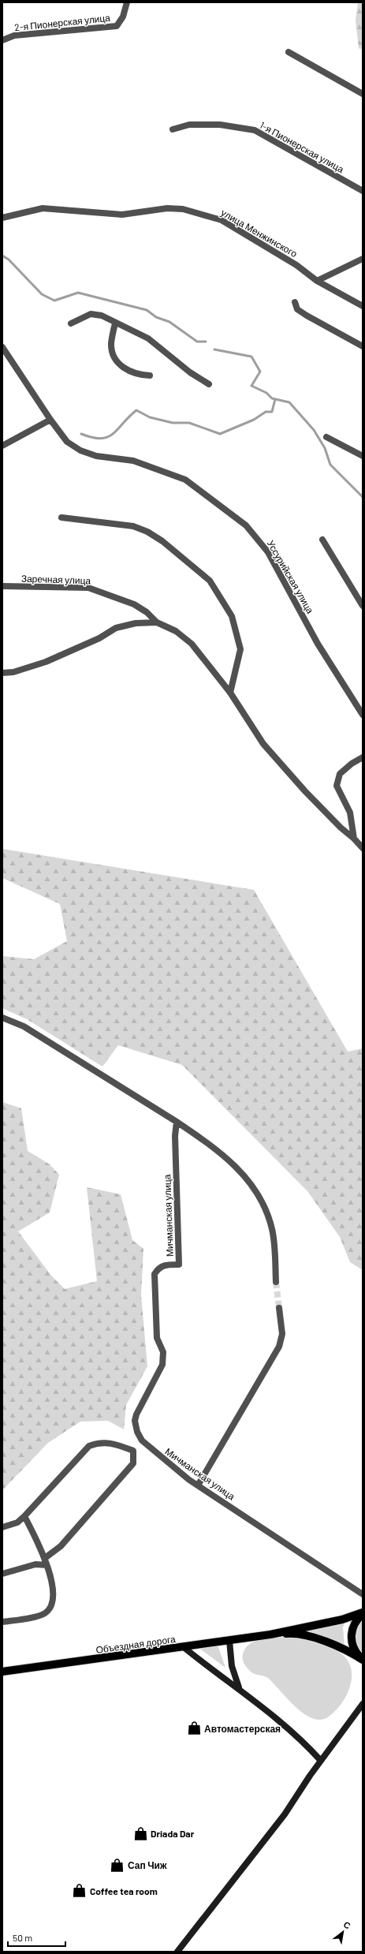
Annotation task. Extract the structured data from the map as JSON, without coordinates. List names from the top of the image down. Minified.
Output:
{"streets":{"main road":["Объездная дорога"],"street":["2-я Пионерская улица","1-я Пионерская улица","улица Менжинского","Уссурийская улица","Заречная улица","Мичманская улица"]},"places":{"shop":["Автомастерская","Driada Dar","Сап Чиж","Coffee tea room"]},"scale_bar":"50 m","north":"top right"}
